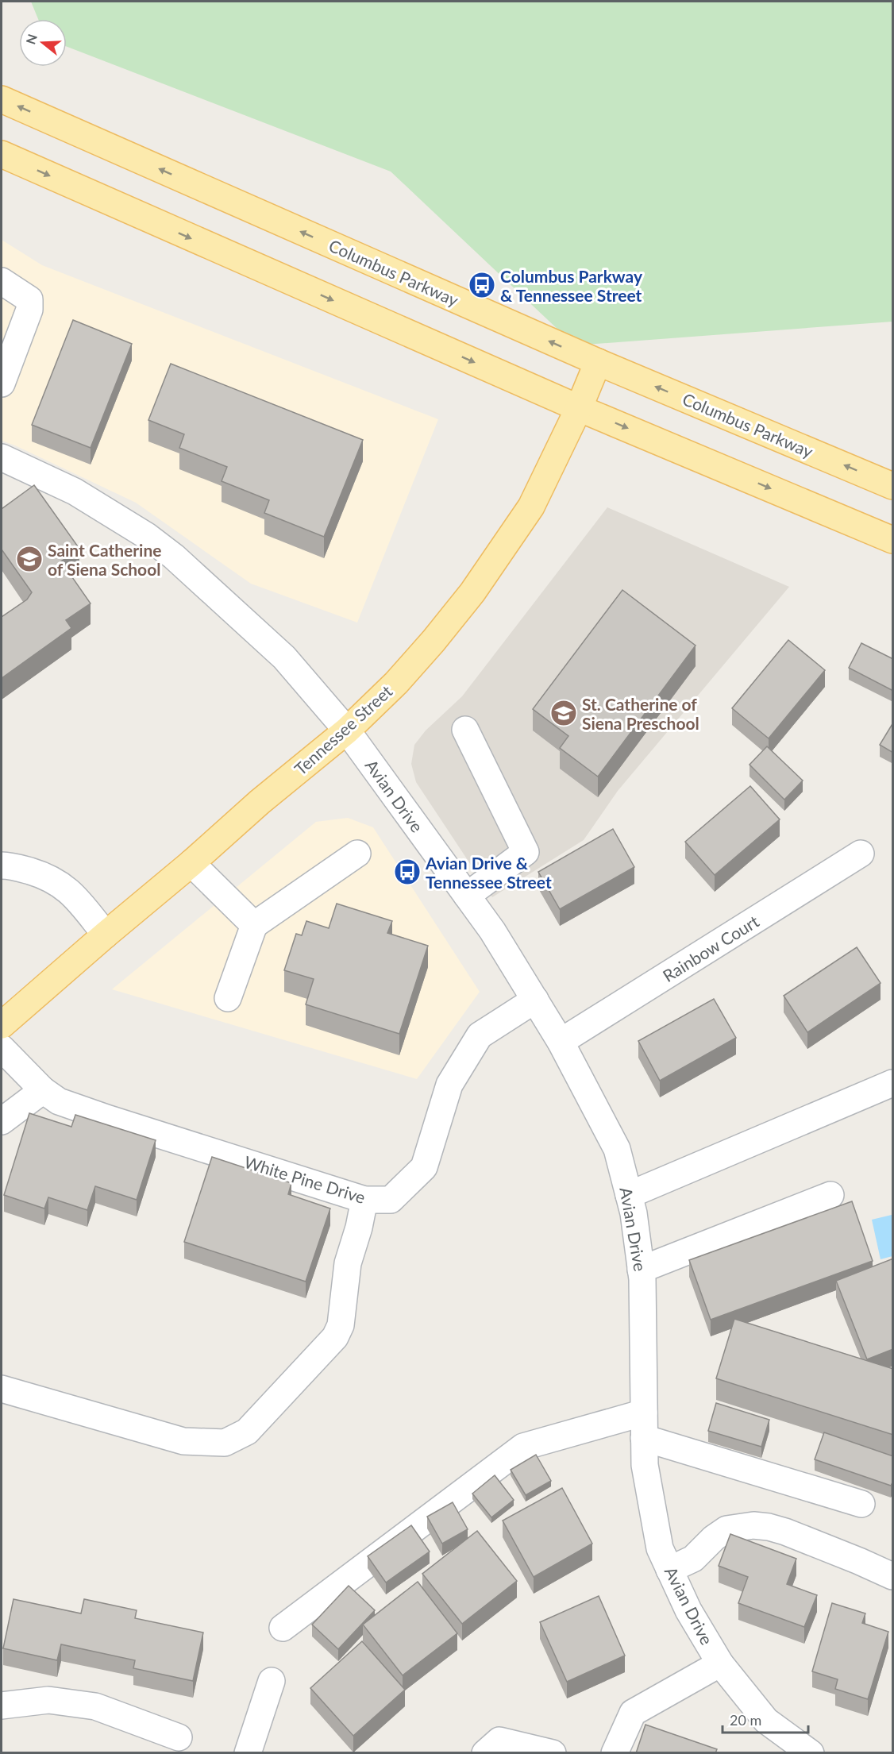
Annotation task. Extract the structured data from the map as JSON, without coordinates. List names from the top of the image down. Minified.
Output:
{"streets":{"main road":["Columbus Parkway","Tennessee Street"],"street":["Avian Drive","Rainbow Court","White Pine Drive"]},"crossings":[["Columbus Parkway","Tennessee Street"],["Tennessee Street","Avian Drive"],["Avian Drive","Rainbow Court"],["Avian Drive","White Pine Drive"]],"places":{"bus stop":["Columbus Parkway & Tennessee Street","Avian Drive & Tennessee Street"],"school or university":["Saint Catherine of Siena School","St. Catherine of Siena Preschool"]},"scale_bar":"20 m","north":"left"}
